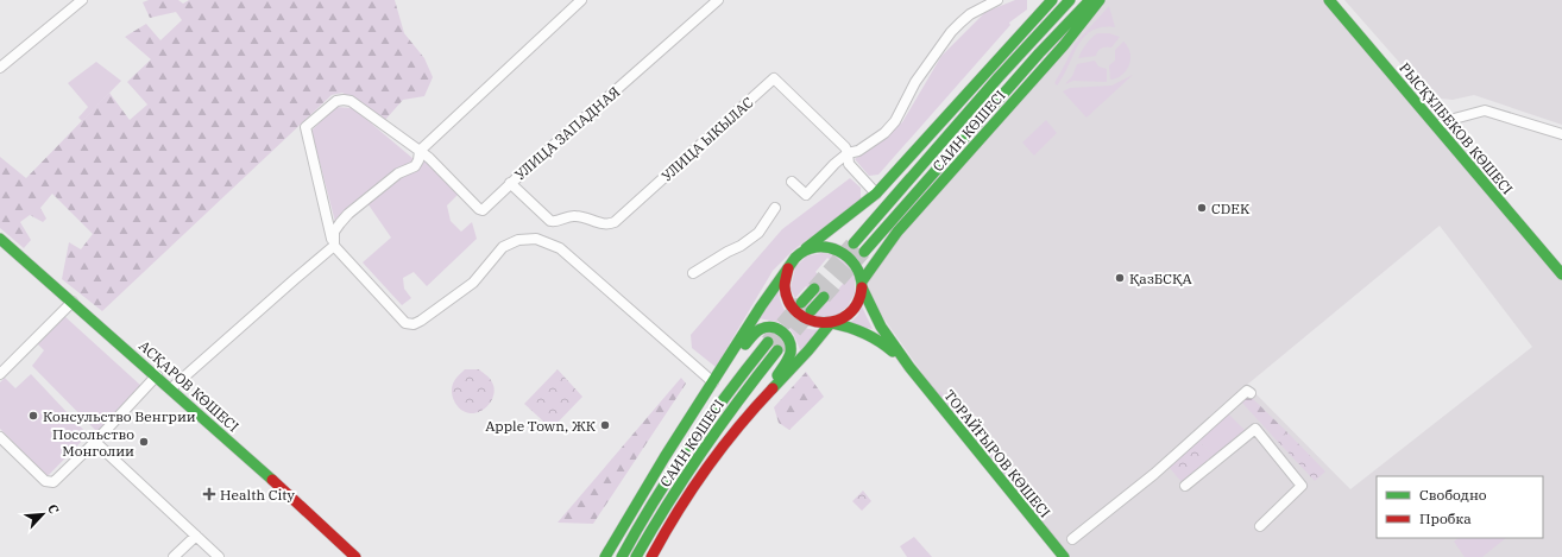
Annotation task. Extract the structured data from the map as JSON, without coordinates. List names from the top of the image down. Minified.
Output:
{"streets":{"street":["РЫСҚҰЛБЕКОВ КӨШЕСІ","САИН КӨШЕСІ","УЛИЦА ЗАПАДНАЯ","УЛИЦА ЫКЫЛАС","АСҚАРОВ КӨШЕСІ","ТОРАЙҒЫРОВ КӨШЕСІ"]},"crossings":[["САИН КӨШЕСІ","УЛИЦА ЫКЫЛАС"],["УЛИЦА ЗАПАДНАЯ","УЛИЦА ЫКЫЛАС"]],"places":{"other":["CDEK","ҚазБСҚА","Консульство Венгрии","Apple Town, ЖК","Посольство Монголии"],"health":["Health City"]},"legend":["Свободно","Пробка"],"north":"top right"}
